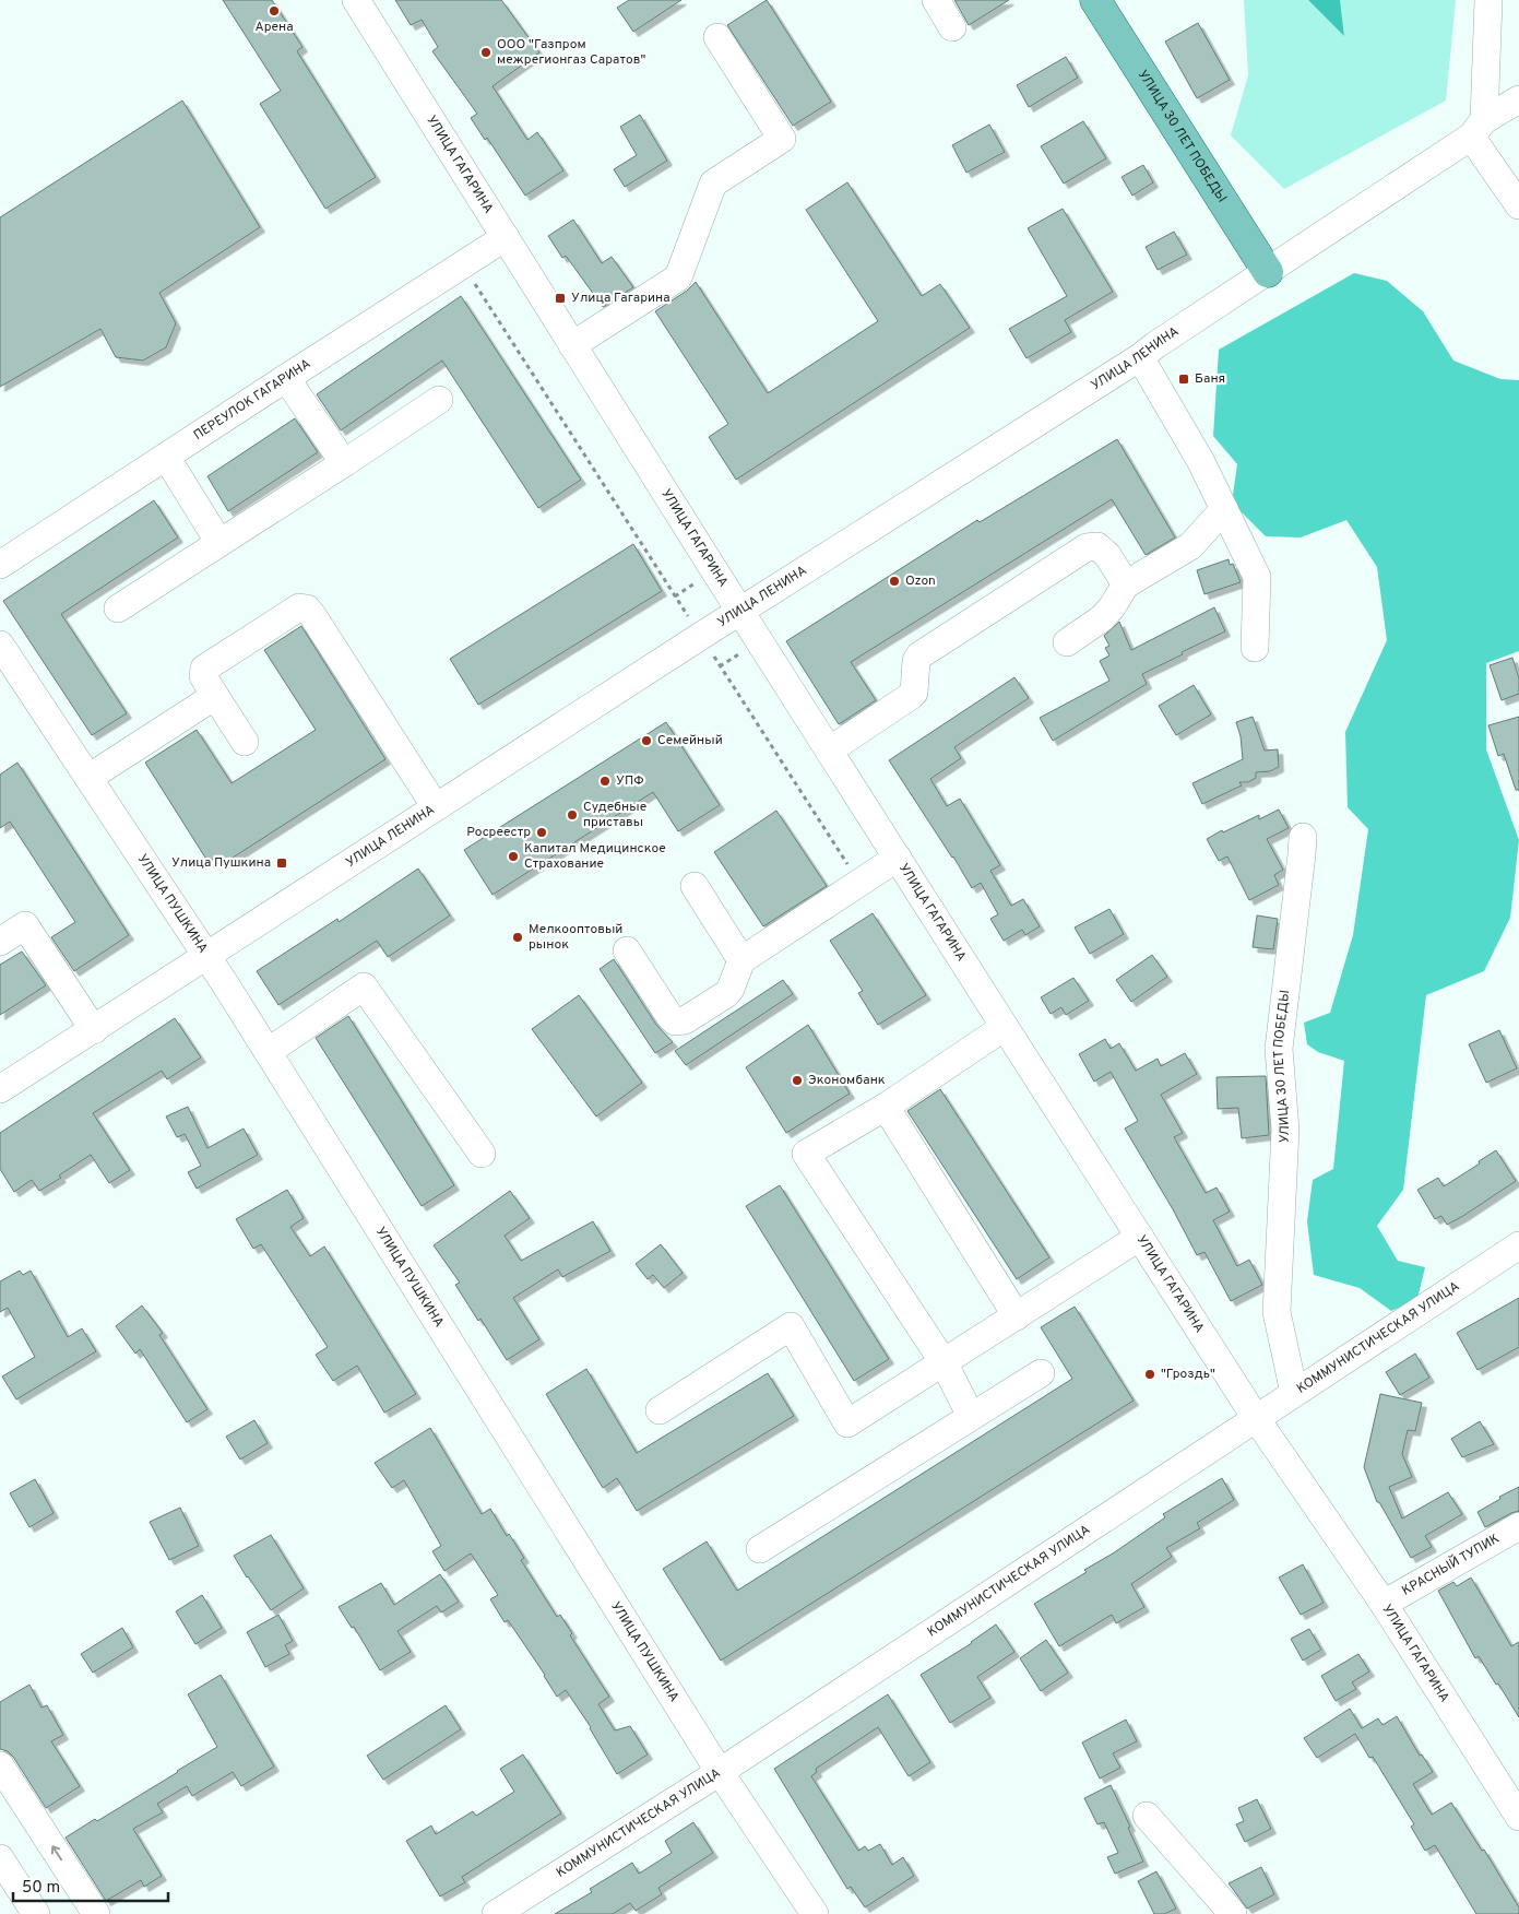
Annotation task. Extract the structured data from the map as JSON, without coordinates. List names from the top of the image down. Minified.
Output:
{"streets":{"main road":["УЛИЦА 30 ЛЕТ ПОБЕДЫ"],"street":["УЛИЦА ГАГАРИНА","УЛИЦА ЛЕНИНА","ПЕРЕУЛОК ГАГАРИНА","УЛИЦА ПУШКИНА","КОММУНИСТИЧЕСКАЯ УЛИЦА","КРАСНЫЙ ТУПИК"]},"crossings":[["УЛИЦА 30 ЛЕТ ПОБЕДЫ","УЛИЦА ЛЕНИНА"],["УЛИЦА 30 ЛЕТ ПОБЕДЫ","КОММУНИСТИЧЕСКАЯ УЛИЦА"],["УЛИЦА ГАГАРИНА","УЛИЦА ЛЕНИНА"],["УЛИЦА ГАГАРИНА","ПЕРЕУЛОК ГАГАРИНА"],["УЛИЦА ГАГАРИНА","КОММУНИСТИЧЕСКАЯ УЛИЦА"],["УЛИЦА ГАГАРИНА","КРАСНЫЙ ТУПИК"],["УЛИЦА ЛЕНИНА","УЛИЦА ПУШКИНА"],["УЛИЦА ПУШКИНА","КОММУНИСТИЧЕСКАЯ УЛИЦА"]],"places":{"other":["Арена","ООО \"Газпром межрегионгаз Саратов\"","Ozon","Семейный","УПФ","Судебные приставы","Росреестр","Капитал Медицинское Страхование","Мелкооптовый рынок","Экономбанк","\"Гроздь\""],"transit":["Улица Гагарина","Баня","Улица Пушкина"]},"scale_bar":"50 m"}
